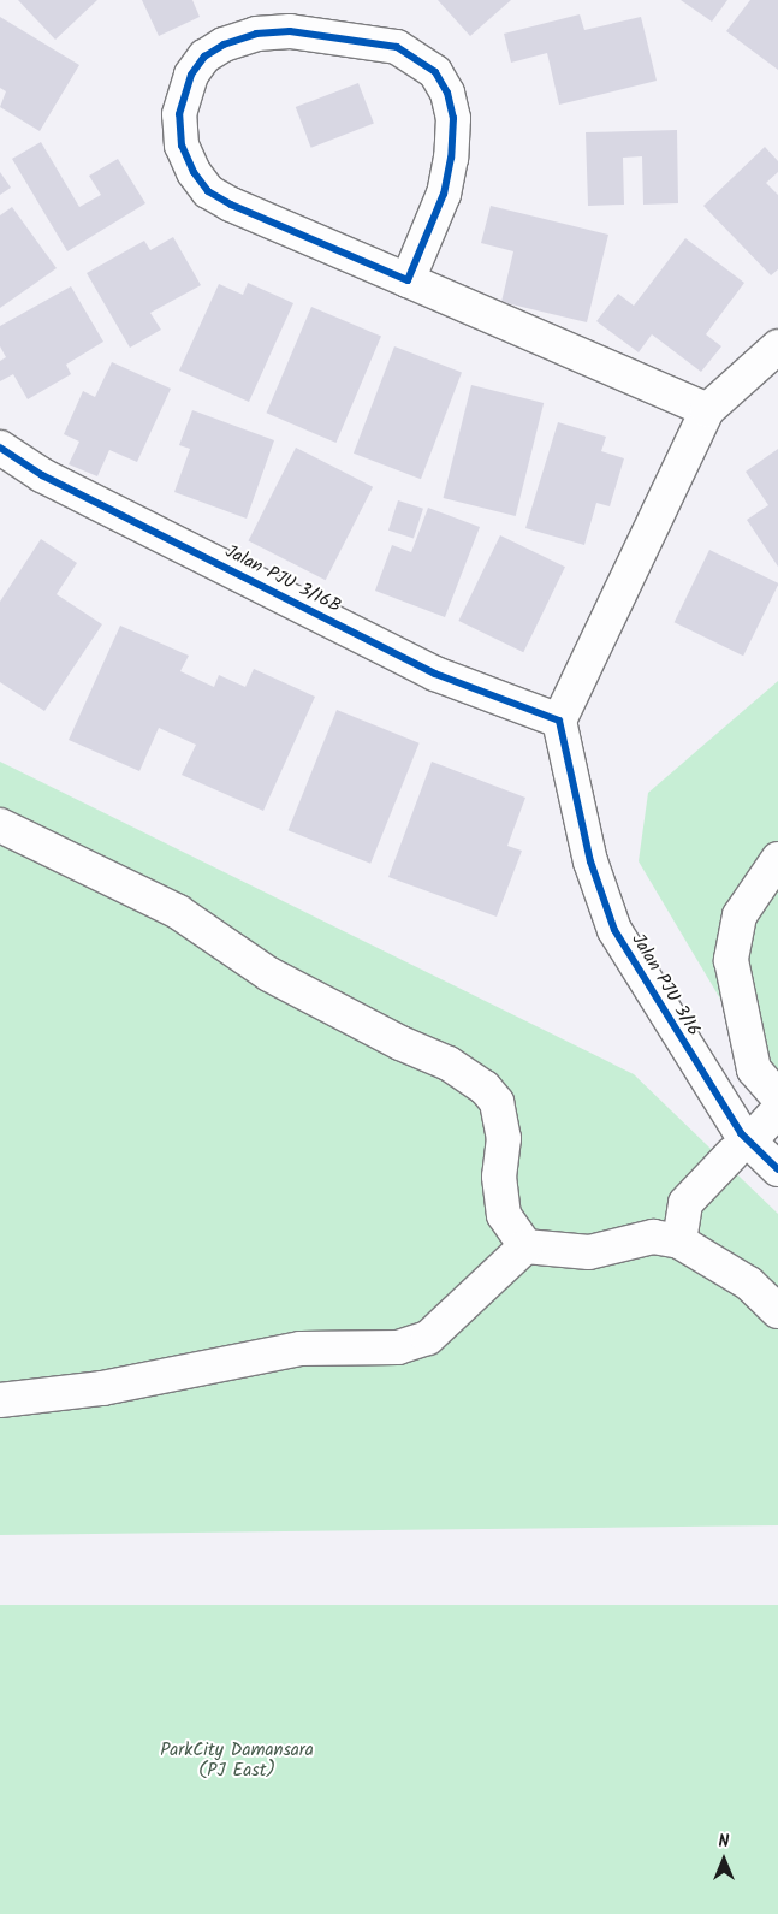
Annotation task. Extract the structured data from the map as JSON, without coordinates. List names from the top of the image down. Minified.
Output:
{"streets":{"street":["Jalan PJU 3/16B","Jalan PJU 3/16"]},"crossings":[["Jalan PJU 3/16B","Jalan PJU 3/16"]],"parks":["ParkCity Damansara (PJ East)"],"north":"top"}
